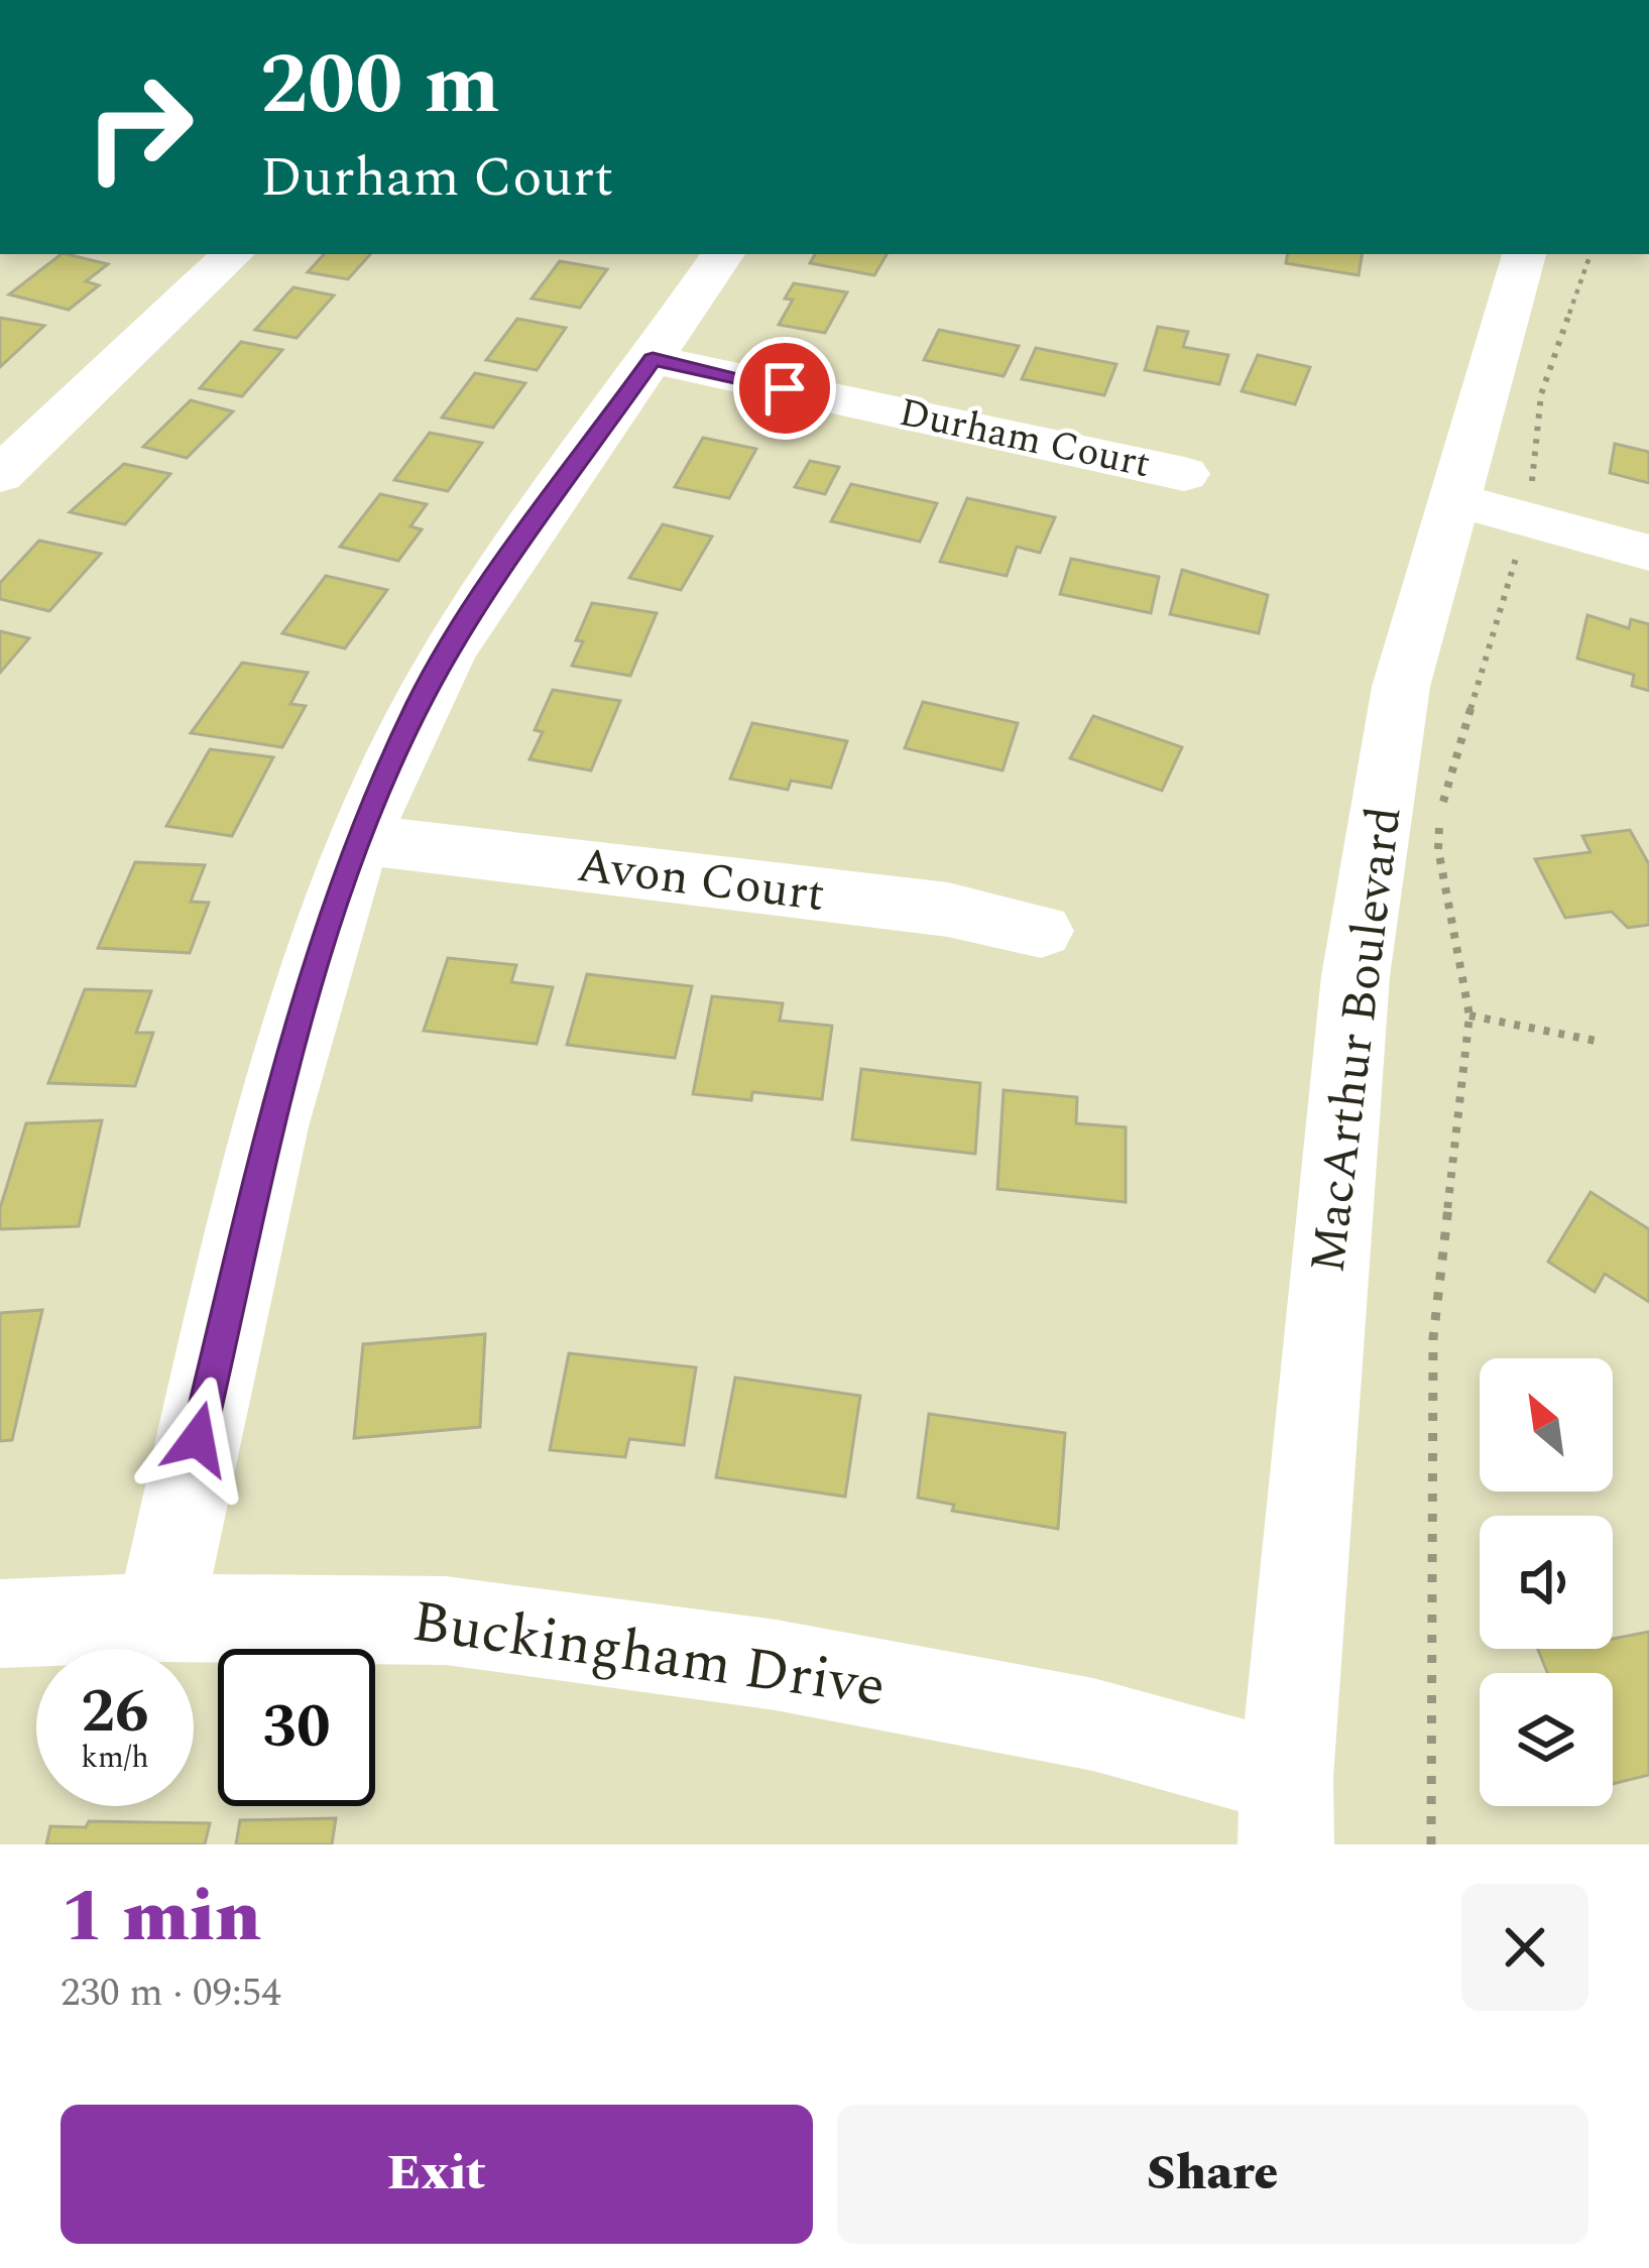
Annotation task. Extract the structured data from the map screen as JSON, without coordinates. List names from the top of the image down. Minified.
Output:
{"streets":{"street":["Durham Court","Avon Court","MacArthur Boulevard","Buckingham Drive"]},"crossings":[["MacArthur Boulevard","Buckingham Drive"]],"north":"top left","page":{"turn":["200 m","Durham Court"],"speed":"26 km/h","limit":"30","heading":["1 min","230 m · 09:54"],"buttons":["Exit","Share"]}}
